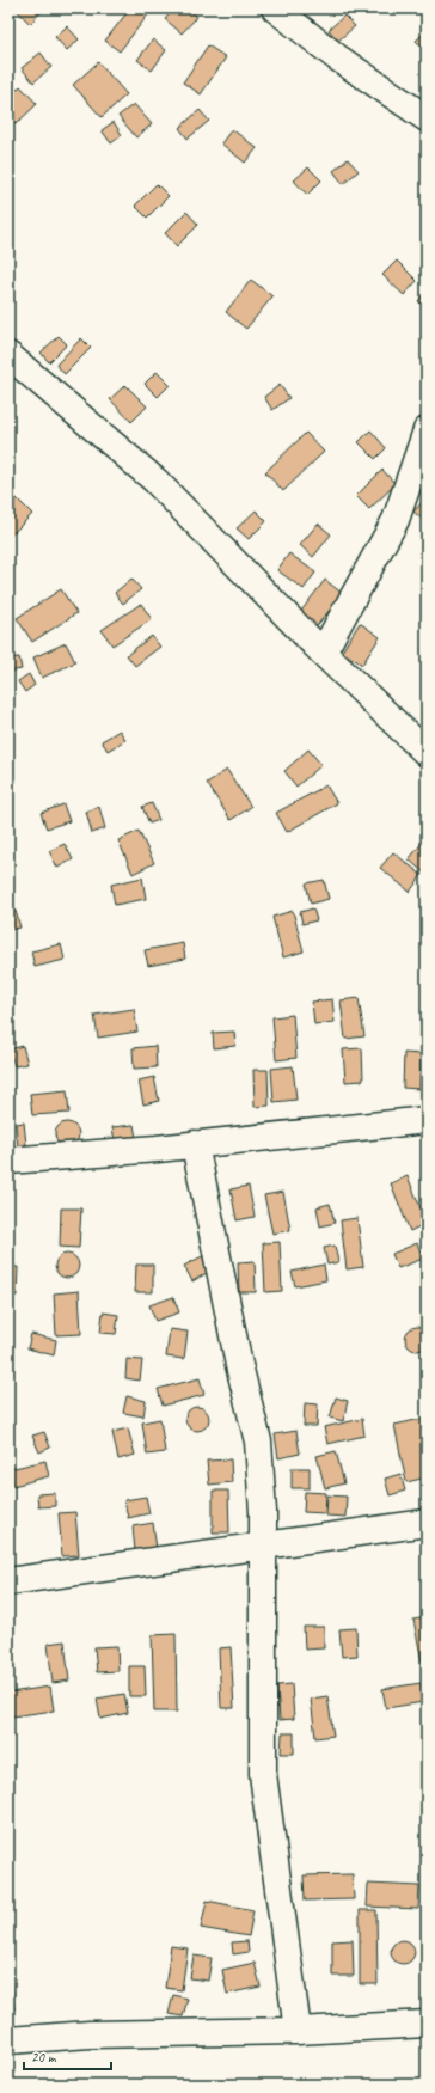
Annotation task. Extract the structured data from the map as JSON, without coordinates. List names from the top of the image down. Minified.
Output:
{"scale_bar":"20 m"}
